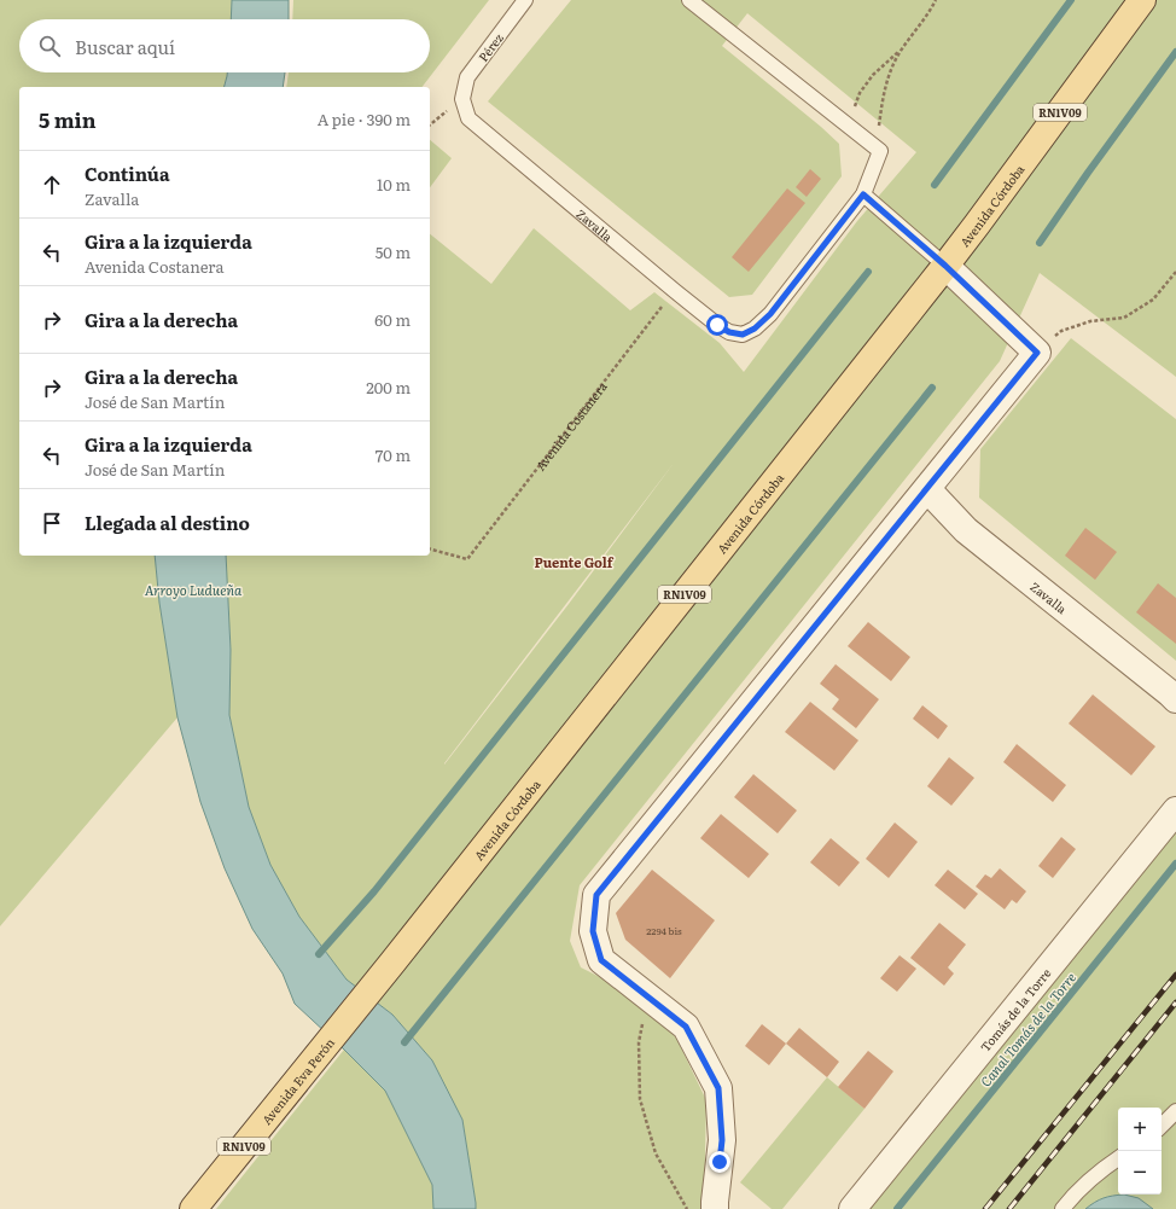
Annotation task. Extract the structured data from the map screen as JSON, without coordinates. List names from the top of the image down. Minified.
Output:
{"streets":{"main road":["RN1V09","Avenida Córdoba","Avenida Eva Perón"],"street":["Zavalla","Tomás de la Torre"],"lane":["Pérez"],"path":["Avenida Costanera"]},"crossings":[["Pérez","Zavalla"],["Avenida Córdoba","Avenida Eva Perón"],["Zavalla","Avenida Costanera"]],"districts":["Puente Golf"],"water":["Arroyo Ludueña","Canal Tomás de la Torre"],"house_numbers":["2294 bis"],"page":{"search":"Buscar aquí","heading":["5 min","A pie · 390 m"],"list":[["Continúa","Zavalla","10 m"],["Gira a la izquierda","Avenida Costanera","50 m"],["Gira a la derecha","60 m"],["Gira a la derecha","José de San Martín","200 m"],["Gira a la izquierda","José de San Martín","70 m"],"Llegada al destino"],"map_buttons":["+","−"]}}
